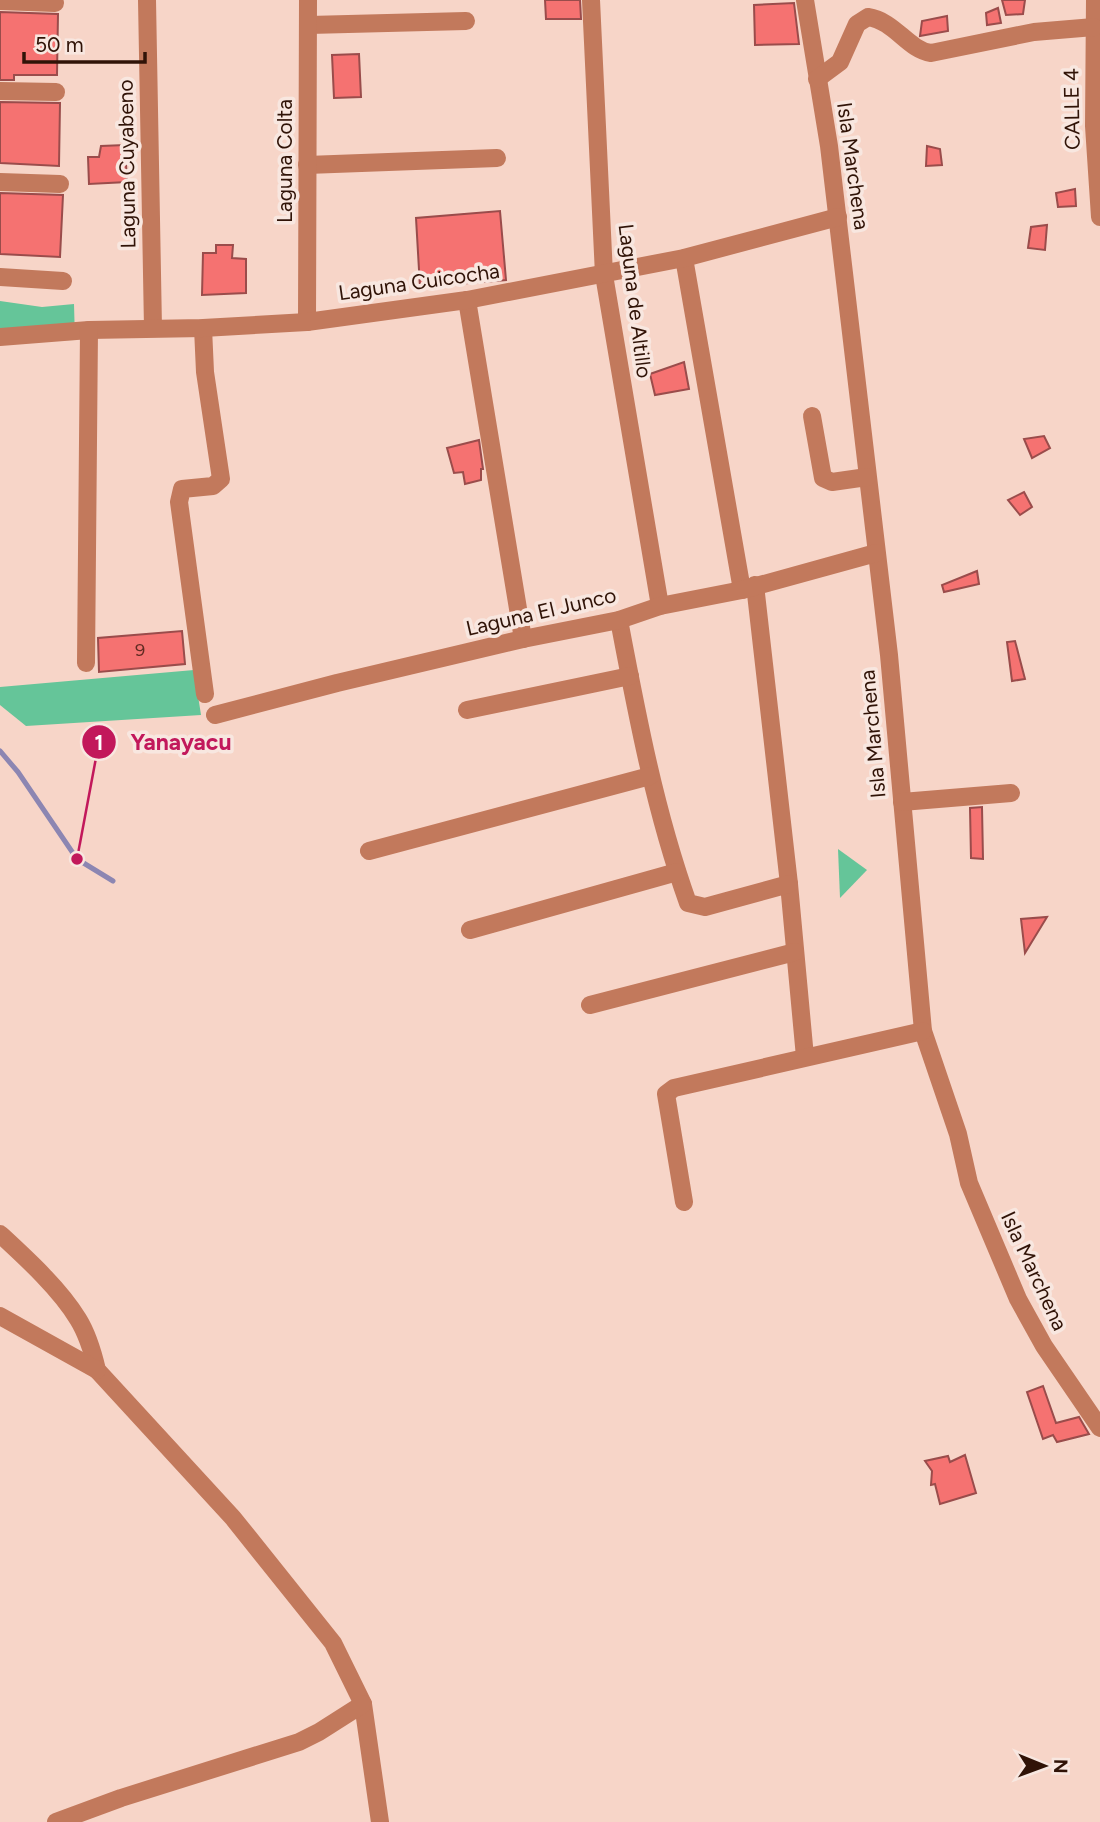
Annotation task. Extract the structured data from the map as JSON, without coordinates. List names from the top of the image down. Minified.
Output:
{"streets":{"street":["CALLE 4","Laguna Colta","Laguna Cuyabeno","Isla Marchena","Laguna Cuicocha","Laguna de Altillo","Laguna El Junco"]},"crossings":[["Laguna Colta","Laguna Cuicocha"],["Laguna Cuyabeno","Laguna Cuicocha"],["Isla Marchena","Laguna Cuicocha"],["Isla Marchena","Laguna El Junco"],["Laguna Cuicocha","Laguna de Altillo"],["Laguna de Altillo","Laguna El Junco"]],"places":["Yanayacu"],"house_numbers":["9"],"scale_bar":"50 m","north":"right"}
